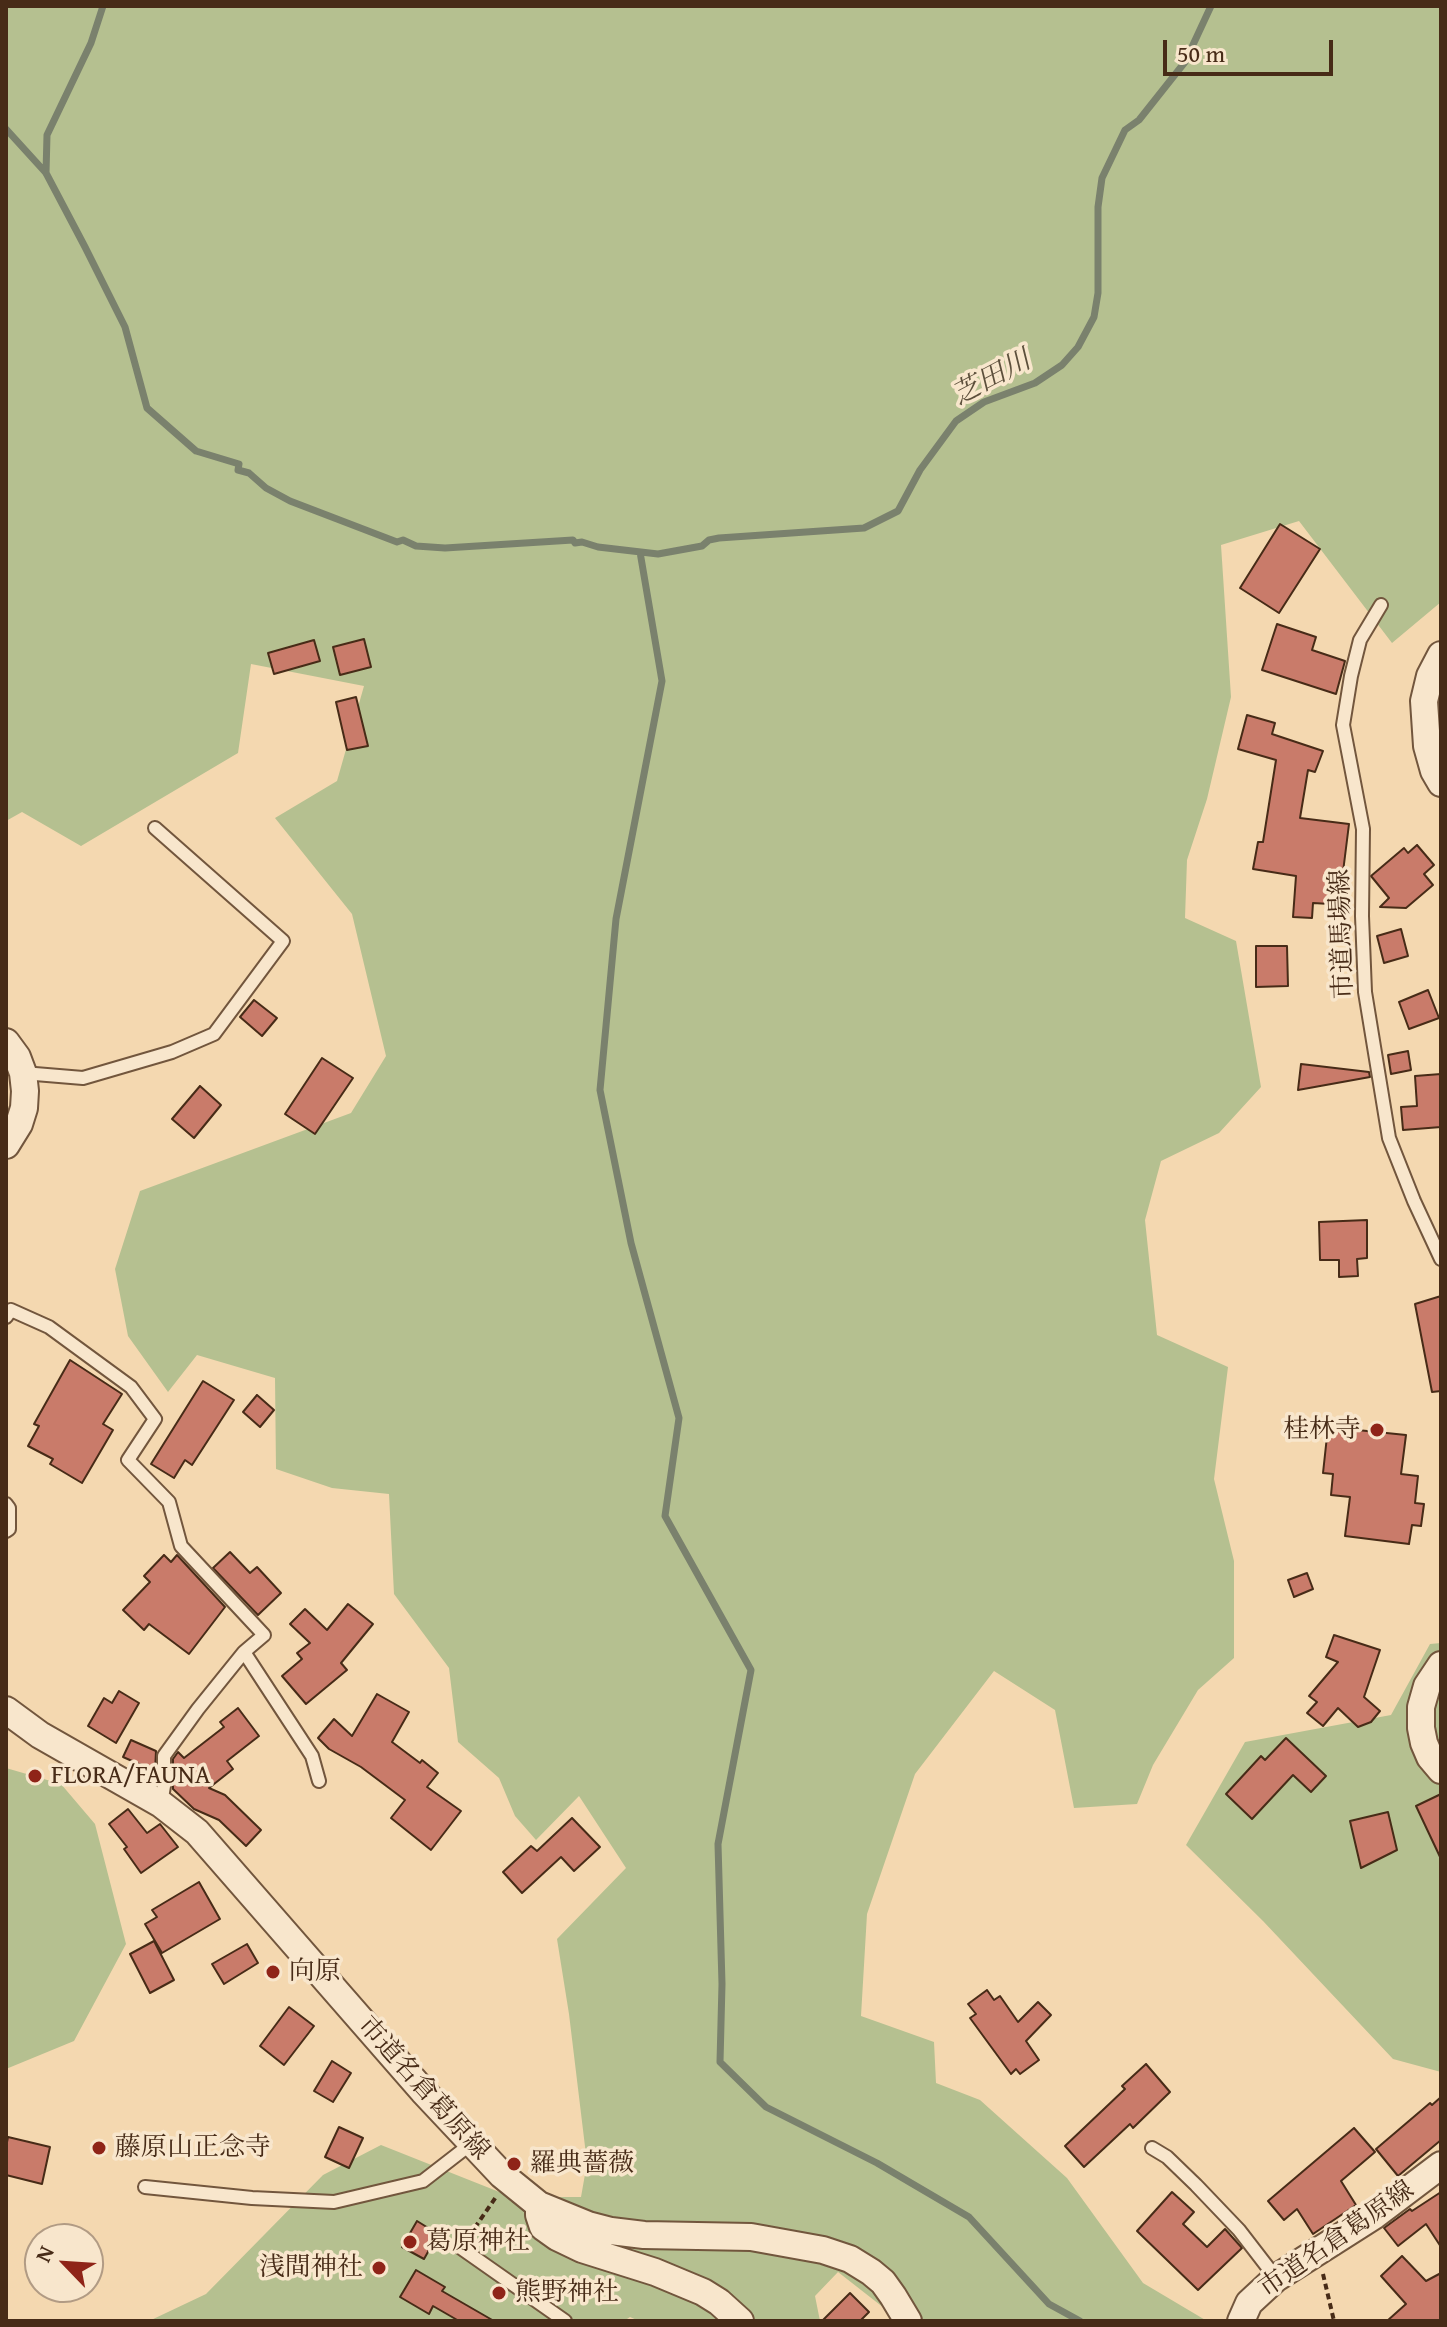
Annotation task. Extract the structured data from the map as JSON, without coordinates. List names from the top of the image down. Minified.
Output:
{"streets":{"street":["市道名倉葛原線"],"lane":["市道馬場線"]},"water":["芝田川"],"places":["桂林寺","FLORA/FAUNA","向原","藤原山正念寺","羅典薔薇","葛原神社","浅間神社","熊野神社"],"scale_bar":"50 m","north":"top left"}
